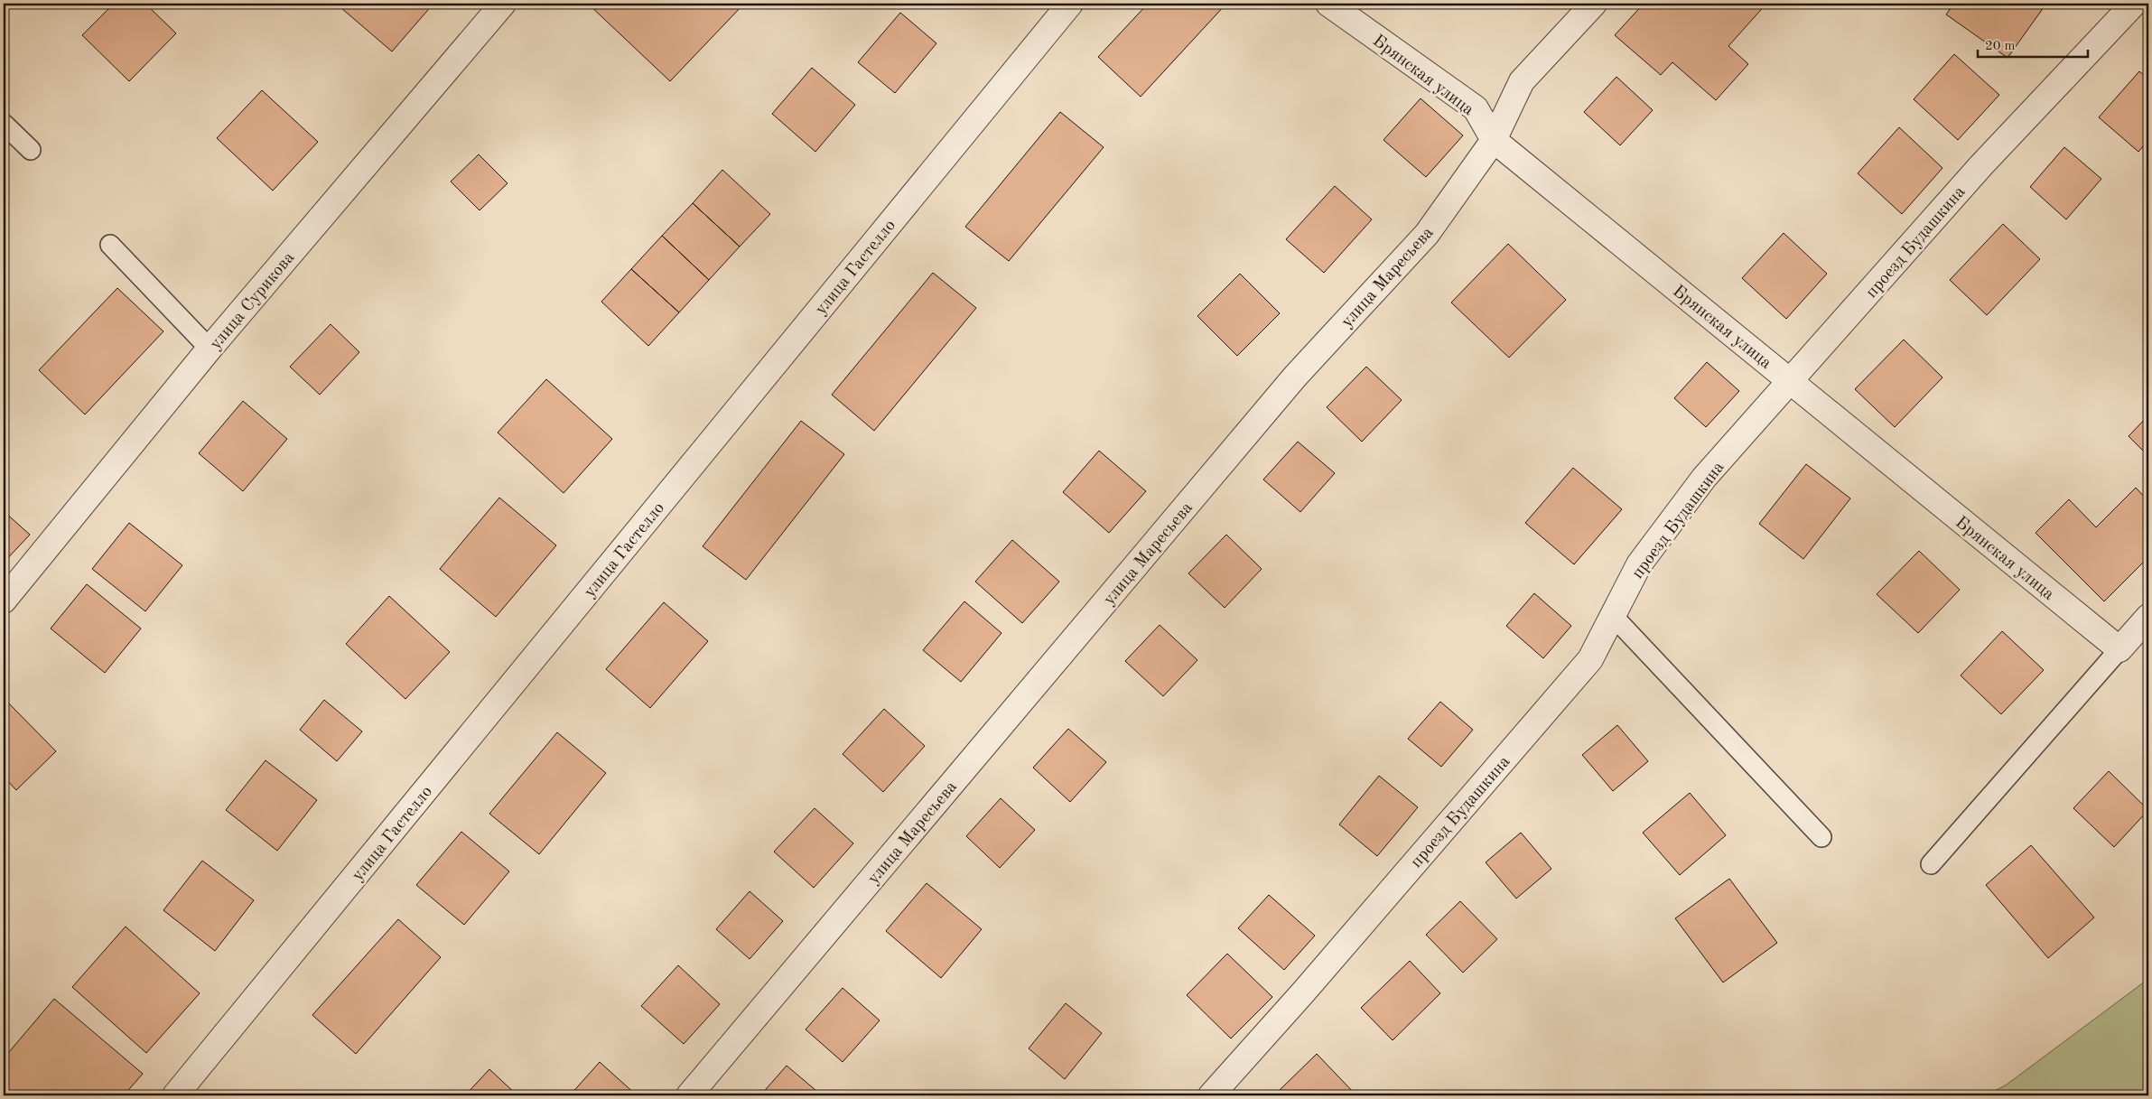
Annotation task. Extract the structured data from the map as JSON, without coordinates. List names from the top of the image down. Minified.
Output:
{"streets":{"street":["Брянская улица","проезд Будашкина","улица Гастелло","улица Маресьева","улица Сурикова"]},"crossings":[["Брянская улица","проезд Будашкина"],["Брянская улица","улица Маресьева"]],"scale_bar":"20 m"}
